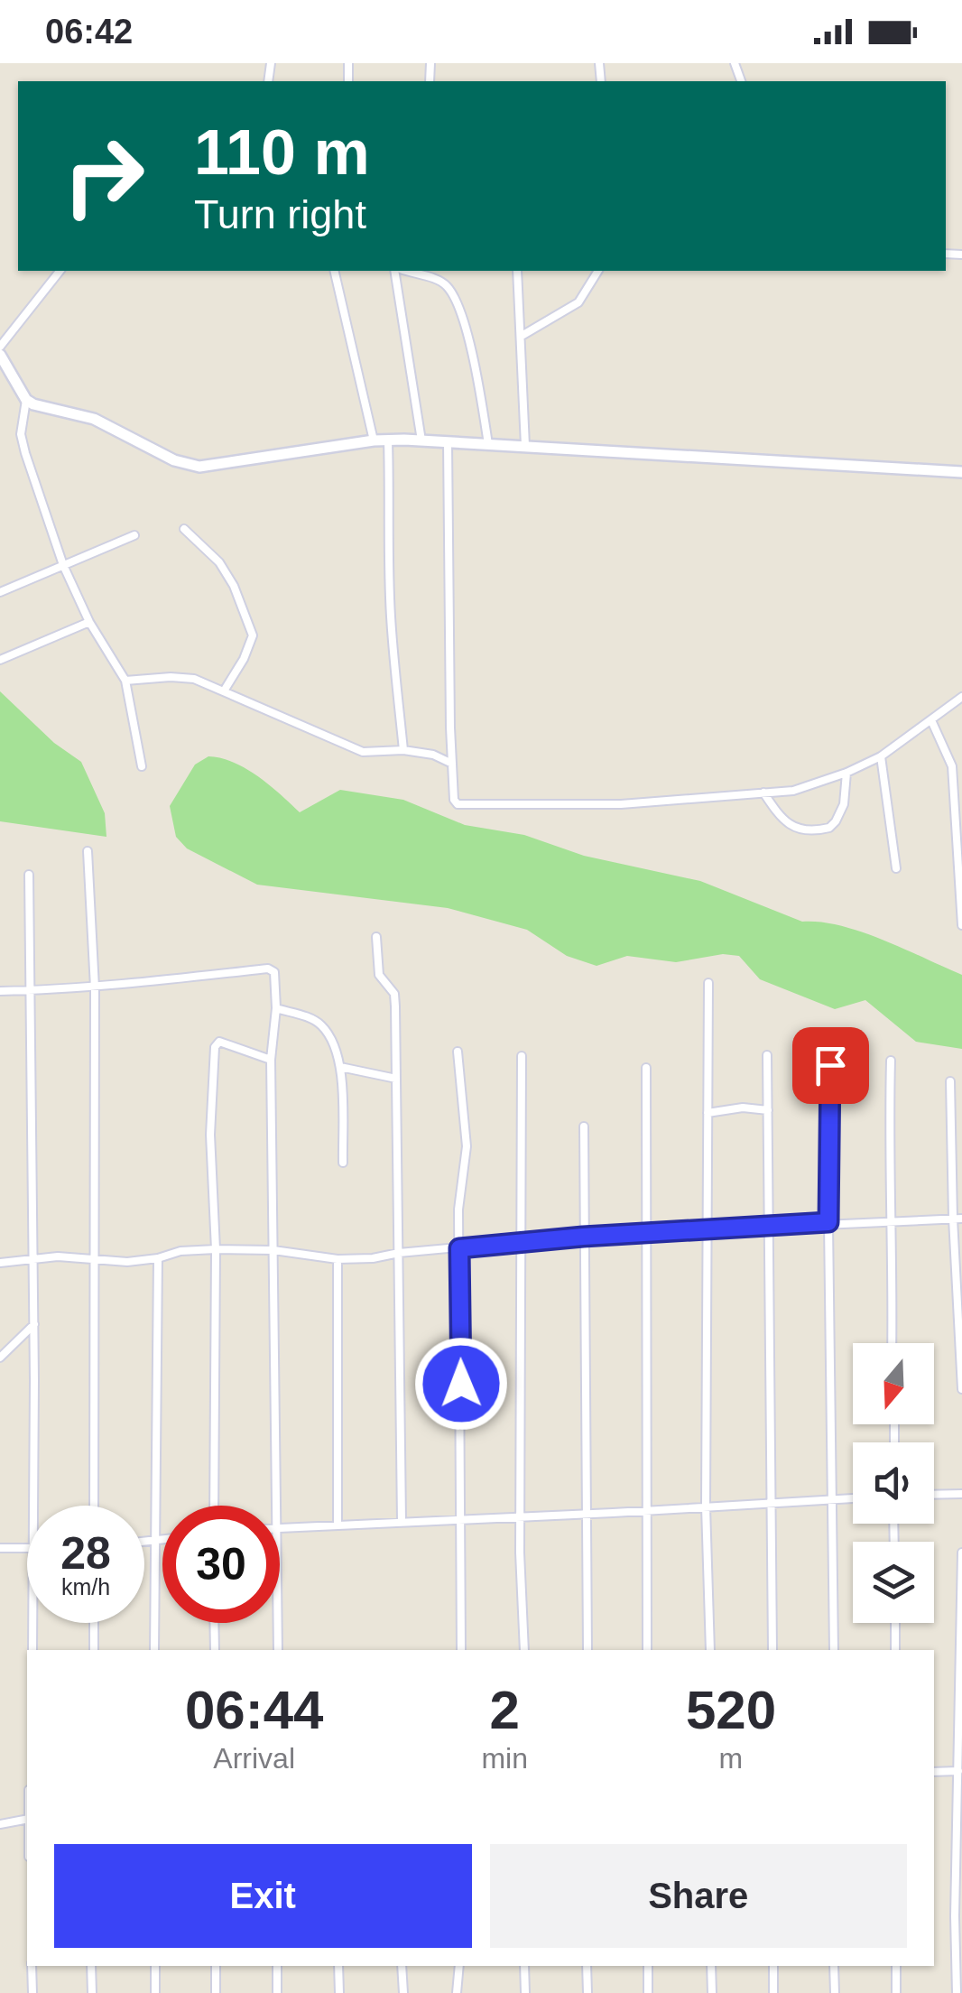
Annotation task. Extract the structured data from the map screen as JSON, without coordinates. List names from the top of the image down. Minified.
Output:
{"north":"bottom","page":{"status":"06:42","turn":["110 m","Turn right"],"speed":"28 km/h","limit":"30","eta":["06:44","Arrival","2","min","520","m"],"buttons":["Exit","Share"]}}
